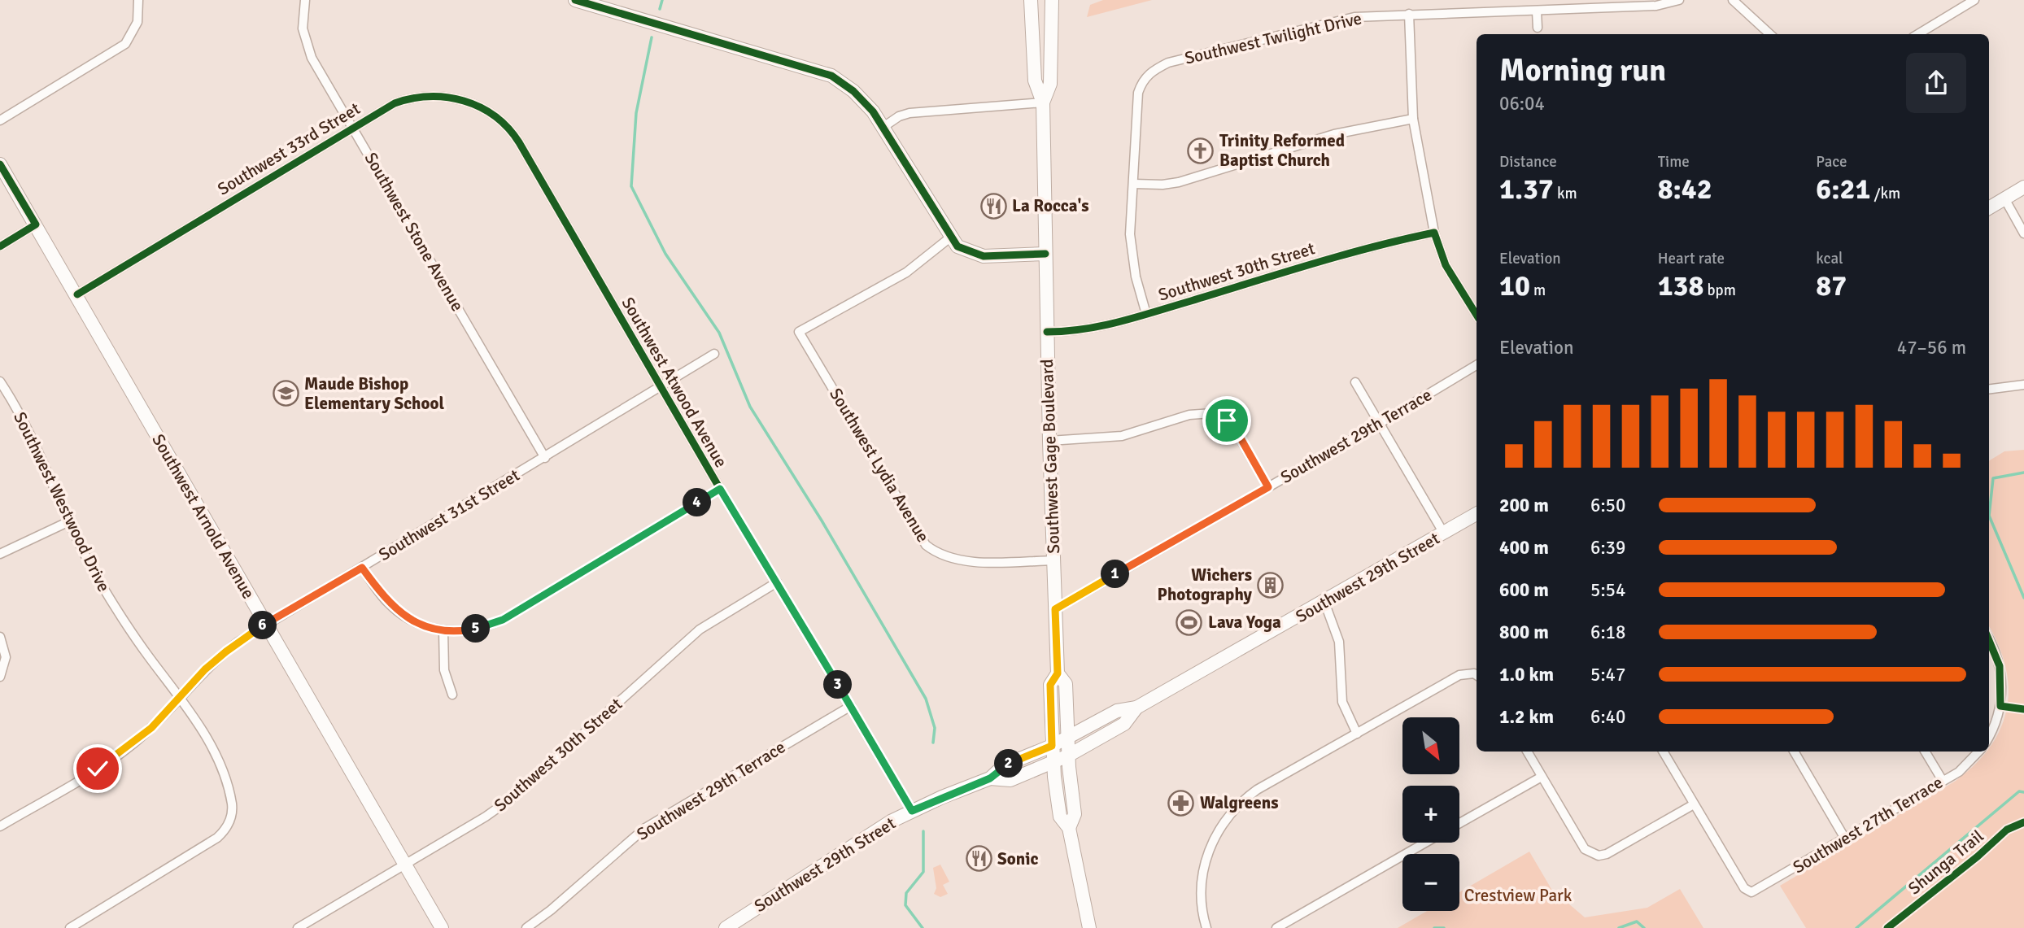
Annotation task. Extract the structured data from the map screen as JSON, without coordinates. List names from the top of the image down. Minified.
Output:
{"streets":{"main road":["Southwest Gage Boulevard","Southwest Arnold Avenue","Southwest 29th Street"],"street":["Southwest Twilight Drive","Southwest 33rd Street","Southwest Stone Avenue","Southwest 30th Street","Southwest Atwood Avenue","Southwest 29th Terrace","Southwest Lydia Avenue","Southwest Westwood Drive","Southwest 31st Street","Southwest 27th Terrace"],"cycle path":["Shunga Trail"]},"crossings":[["Southwest Twilight Drive","Southwest 30th Street"],["Southwest 33rd Street","Southwest Stone Avenue"],["Southwest 33rd Street","Southwest Atwood Avenue"],["Southwest 33rd Street","Southwest Arnold Avenue"],["Southwest Stone Avenue","Southwest 31st Street"],["Southwest 30th Street","Southwest Atwood Avenue"],["Southwest 30th Street","Southwest Gage Boulevard"],["Southwest 30th Street","Southwest Arnold Avenue"],["Southwest Atwood Avenue","Southwest 29th Terrace"],["Southwest Atwood Avenue","Southwest 31st Street"],["Southwest Atwood Avenue","Southwest 29th Street"],["Southwest 29th Terrace","Southwest Gage Boulevard"],["Southwest Gage Boulevard","Southwest Lydia Avenue"],["Southwest Gage Boulevard","Southwest 29th Street"],["Southwest Westwood Drive","Southwest 31st Street"],["Southwest 31st Street","Southwest Arnold Avenue"]],"parks":["Crestview Park"],"places":{"church":["Trinity Reformed Baptist Church"],"restaurant":["La Rocca's","Sonic"],"school or university":["Maude Bishop Elementary School"],"building":["Wichers Photography"],"sports":["Lava Yoga"],"pharmacy":["Walgreens"]},"north":"bottom right","page":{"heading":["Morning run","06:04"],"stats":[["Distance","1.37 km"],["Time","8:42"],["Pace","6:21 /km"],["Elevation","10 m"],["Heart rate","138 bpm"],["kcal","87"]],"chart":["Elevation","47–56 m"],"list":[{"name":"200 m","note":"6:50"},{"name":"400 m","note":"6:39"},{"name":"600 m","note":"5:54"},{"name":"800 m","note":"6:18"},{"name":"1.0 km","note":"5:47"},{"name":"1.2 km","note":"6:40"}],"pins":["4","1","6","5","3","2"],"map_buttons":["+","−"]}}
